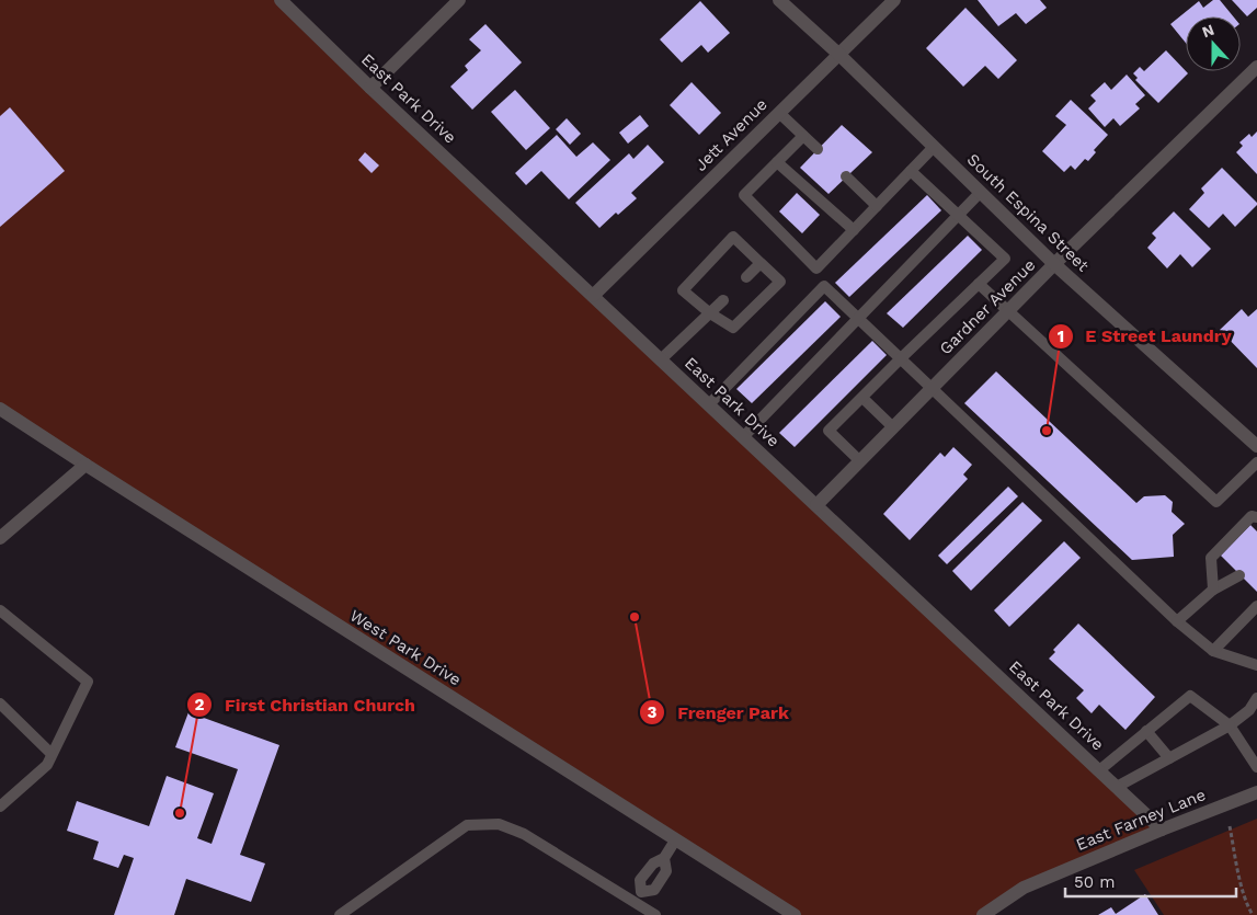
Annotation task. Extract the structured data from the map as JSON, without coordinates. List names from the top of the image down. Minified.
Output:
{"streets":{"street":["East Park Drive","Jett Avenue","South Espina Street","Gardner Avenue","West Park Drive","East Farney Lane"]},"crossings":[["East Park Drive","Jett Avenue"],["East Park Drive","Gardner Avenue"],["East Park Drive","East Farney Lane"],["Jett Avenue","South Espina Street"],["South Espina Street","Gardner Avenue"]],"places":["E Street Laundry","Frenger Park","First Christian Church"],"scale_bar":"50 m","north":"top"}
